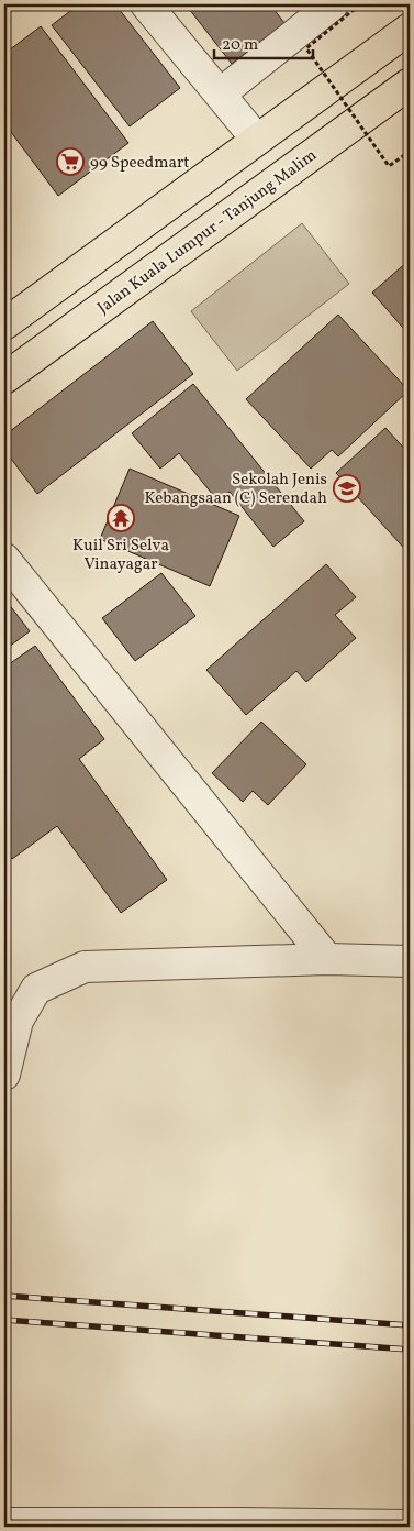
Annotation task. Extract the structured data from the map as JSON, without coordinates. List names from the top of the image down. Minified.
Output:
{"streets":{"main road":["Jalan Kuala Lumpur - Tanjung Malim"]},"places":{"supermarket":["99 Speedmart"],"school or university":["Sekolah Jenis Kebangsaan (C) Serendah"],"temple":["Kuil Sri Selva Vinayagar"]},"scale_bar":"20 m"}
